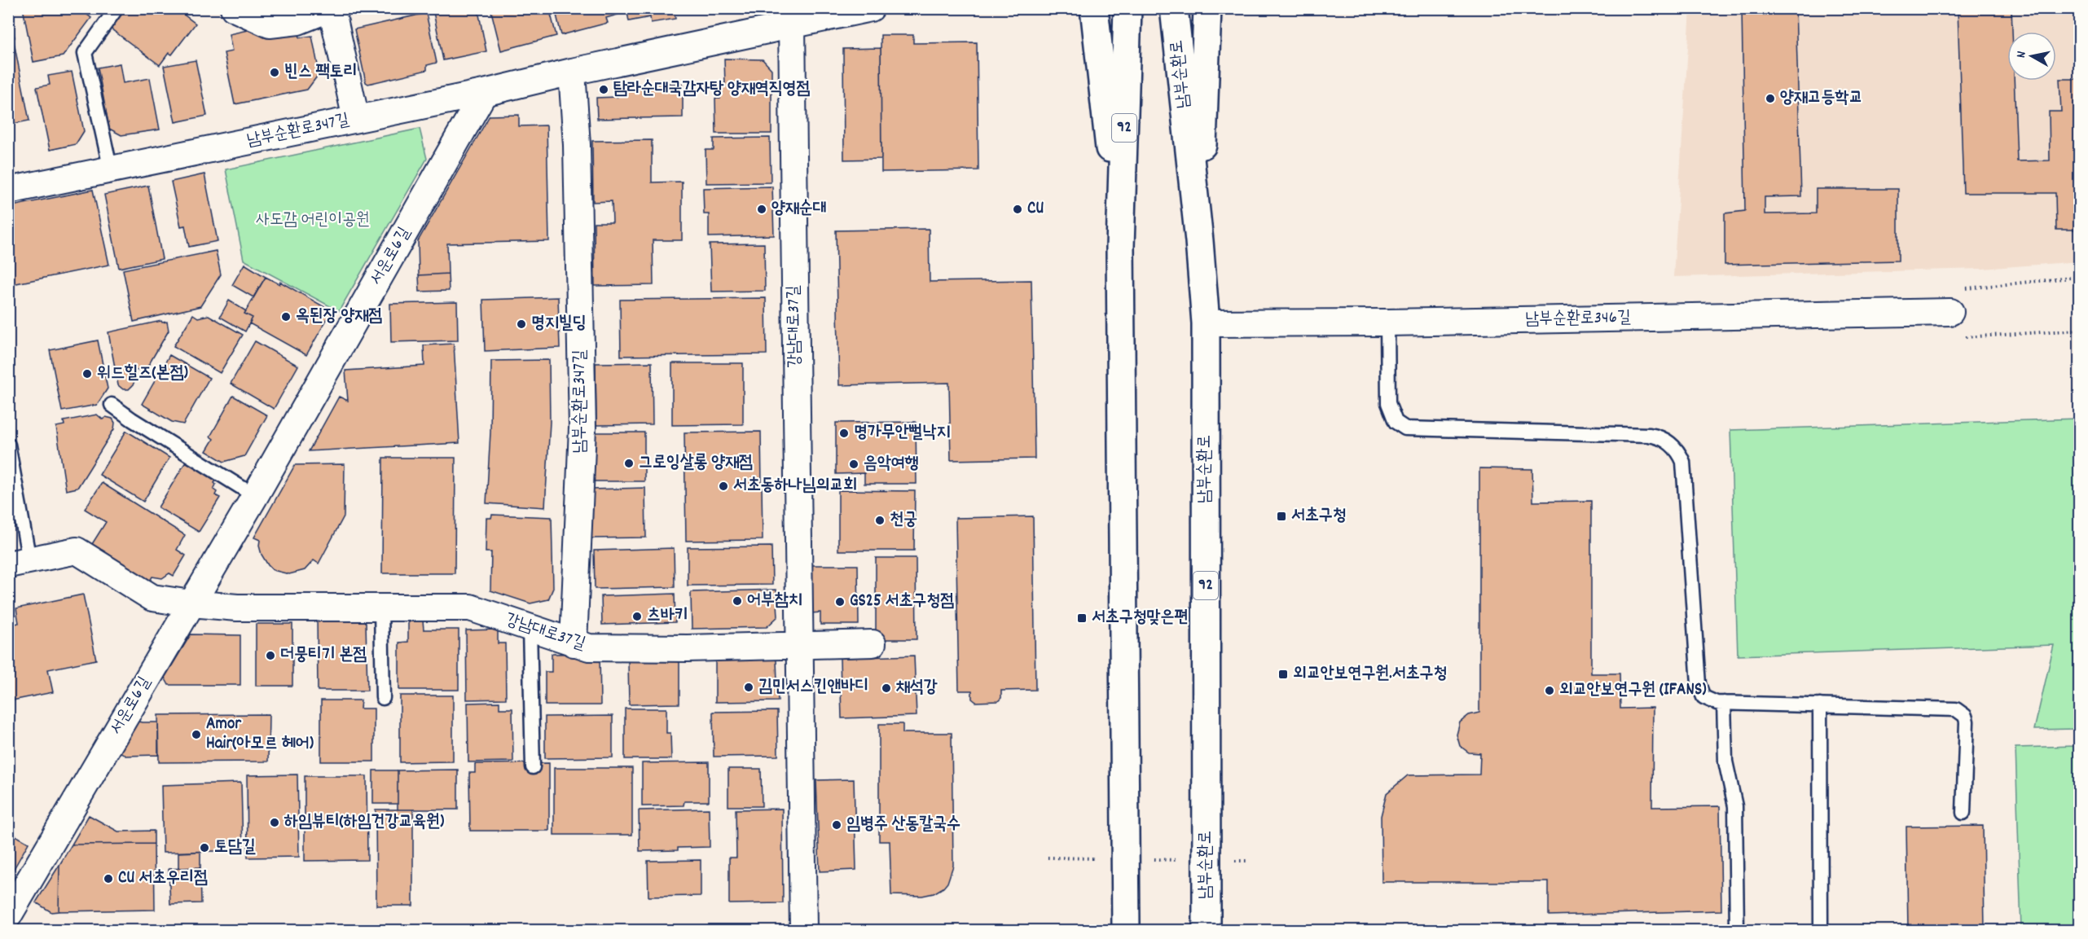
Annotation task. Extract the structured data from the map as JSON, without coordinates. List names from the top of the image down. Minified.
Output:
{"streets":{"main road":["남부순환로","92"],"street":["남부순환로347길","서운로6길","남부순환로346길","강남대로37길"]},"crossings":[["남부순환로","남부순환로346길"],["남부순환로347길","서운로6길"],["남부순환로347길","강남대로37길"],["서운로6길","강남대로37길"]],"parks":["사도감 어린이공원"],"places":{"other":["빈스 팩토리","탐라순대국감자탕 양재역직영점","양재고등학교","양재순대","CU","옥된장 양재점","명지빌딩","위드힐즈(본점)","명가무안뻘낙지","그로잉살롱 양재점","음악여행","서초동하나님의교회","천궁","어부참치","GS25 서초구청점","츠바키","더뭉티기 본점","김민서스킨앤바디","채석강","외교안보연구원 (IFANS)","Amor Hair(아모르 헤어)","하임뷰티(하임건강교육원)","임병주 산동칼국수","토담길","CU 서초우리점"],"transit":["서초구청","서초구청맞은편","외교안보연구원.서초구청"]},"north":"left"}
